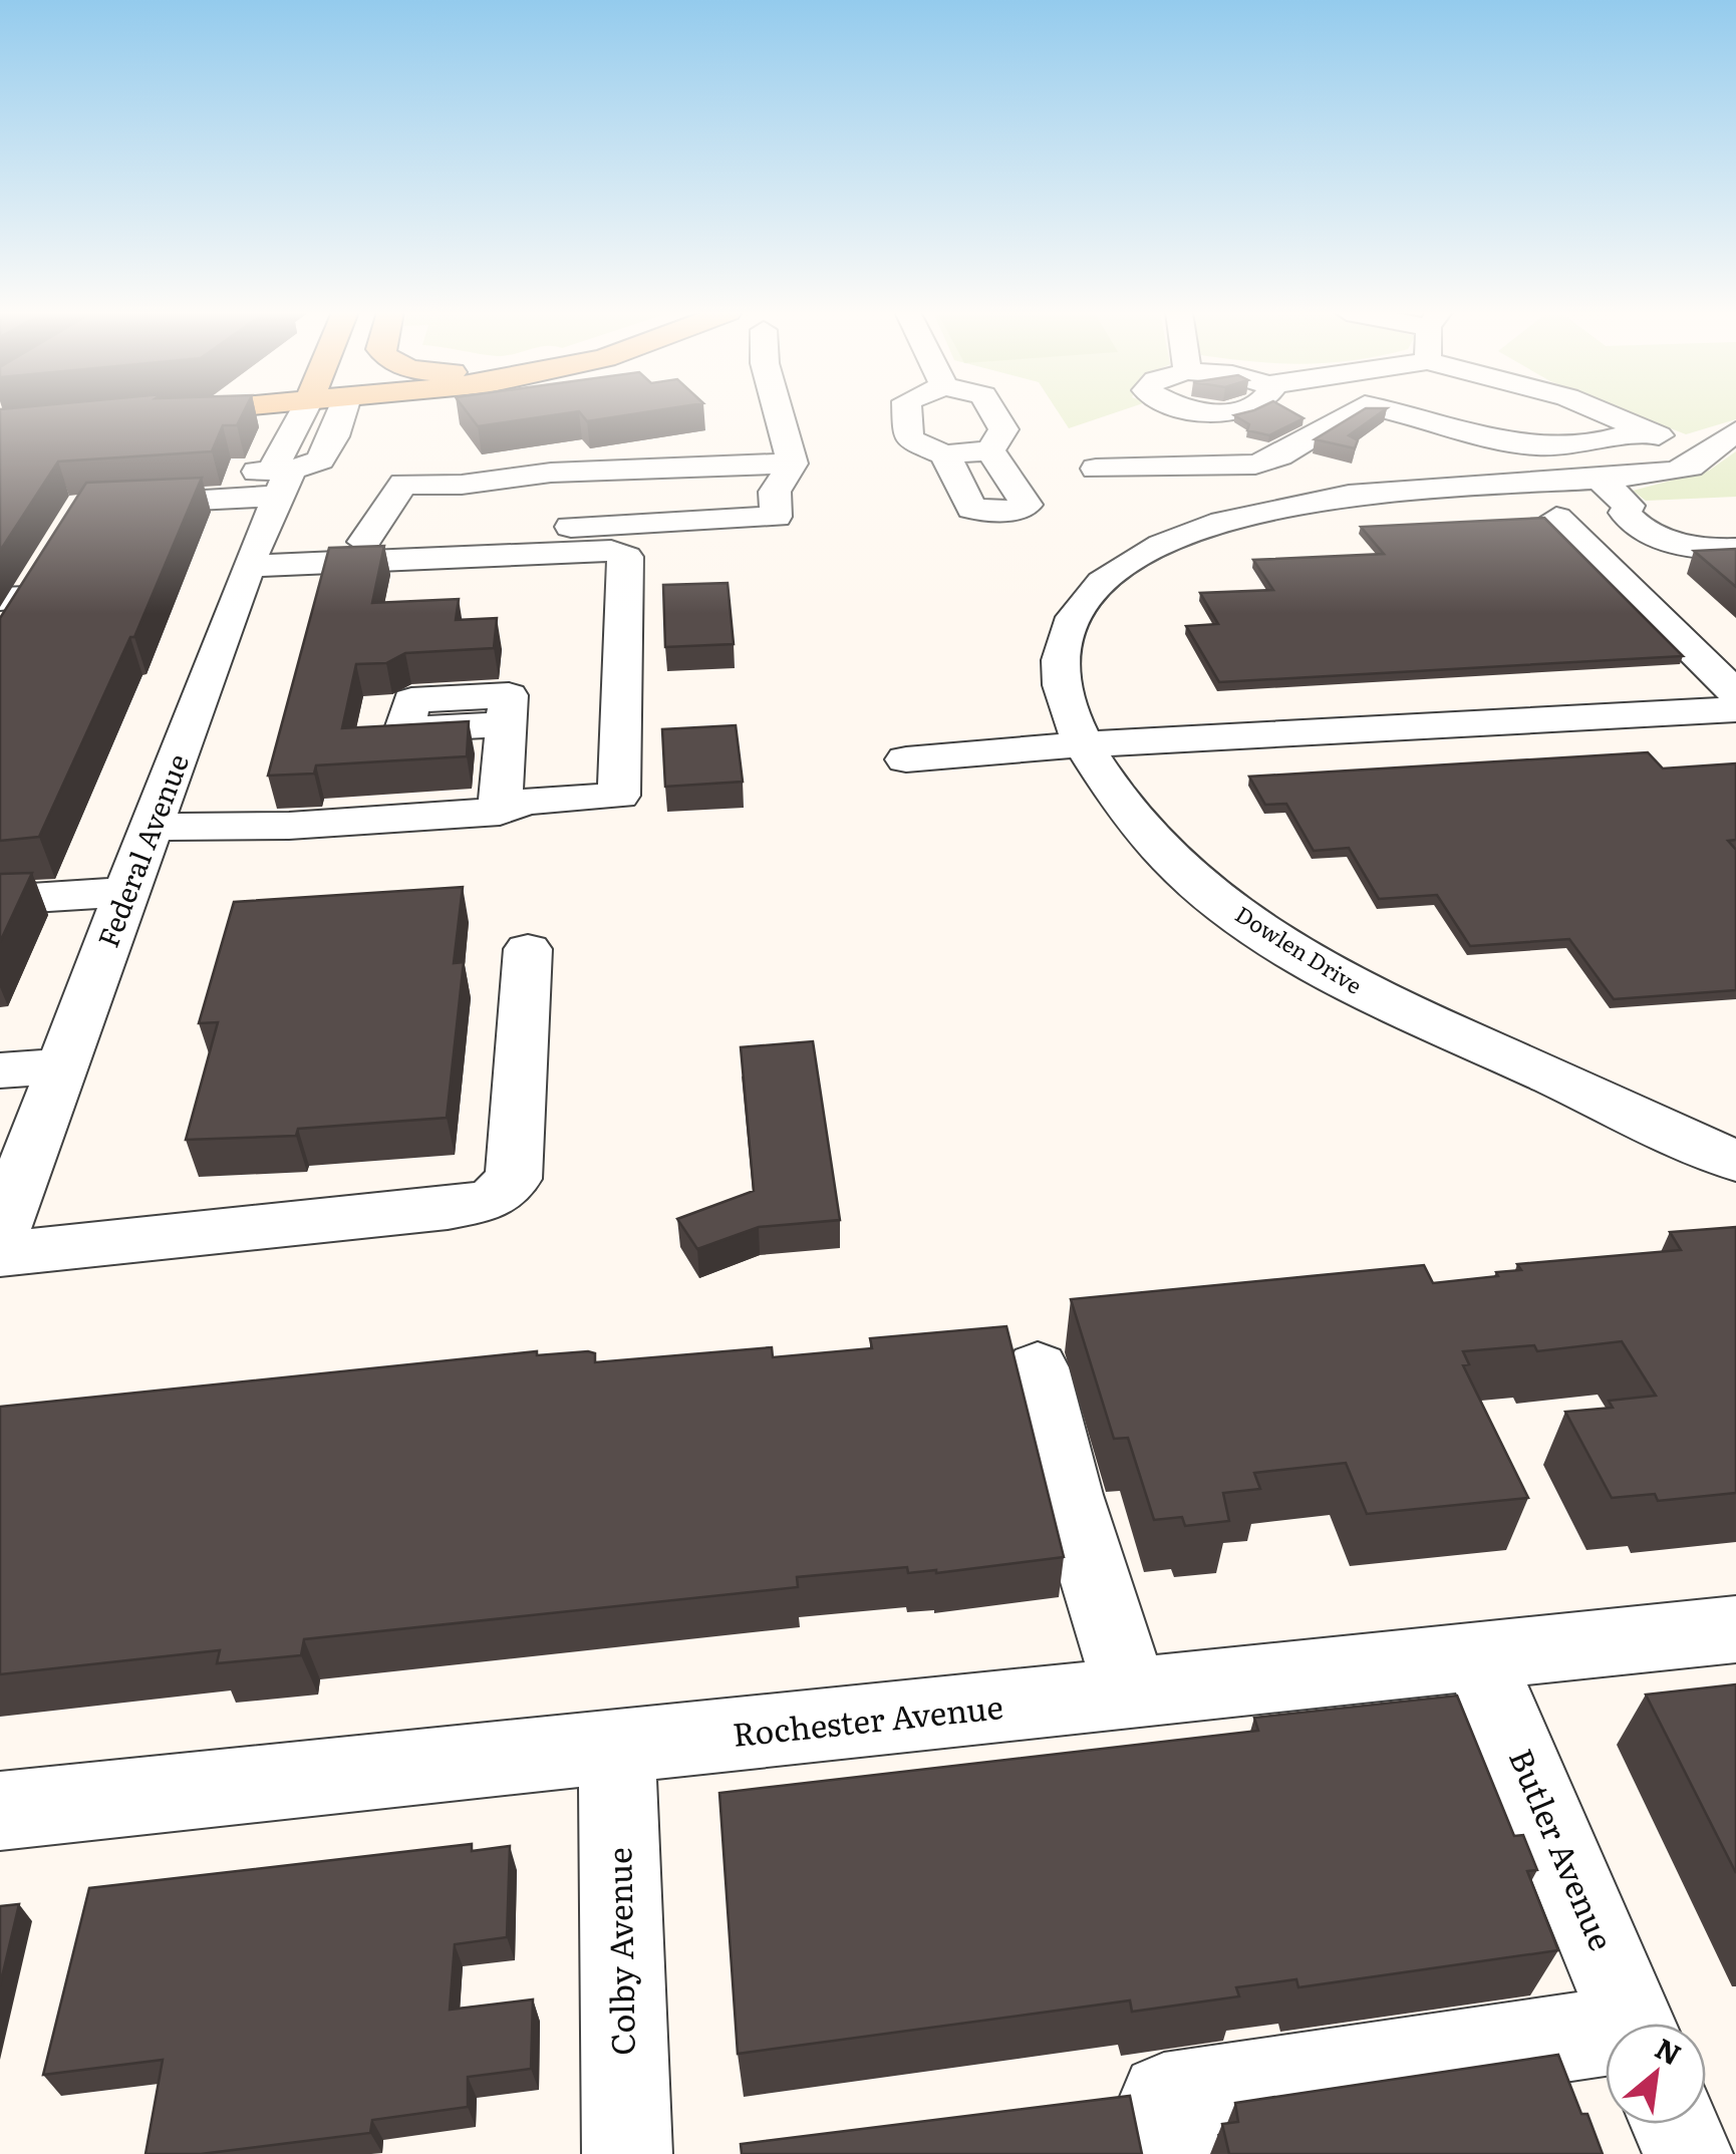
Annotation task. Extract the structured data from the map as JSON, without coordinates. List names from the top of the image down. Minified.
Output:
{"streets":{"street":["Federal Avenue","Dowlen Drive","Rochester Avenue","Butler Avenue","Colby Avenue"]},"crossings":[["Rochester Avenue","Butler Avenue"],["Rochester Avenue","Colby Avenue"]],"north":"top right"}
